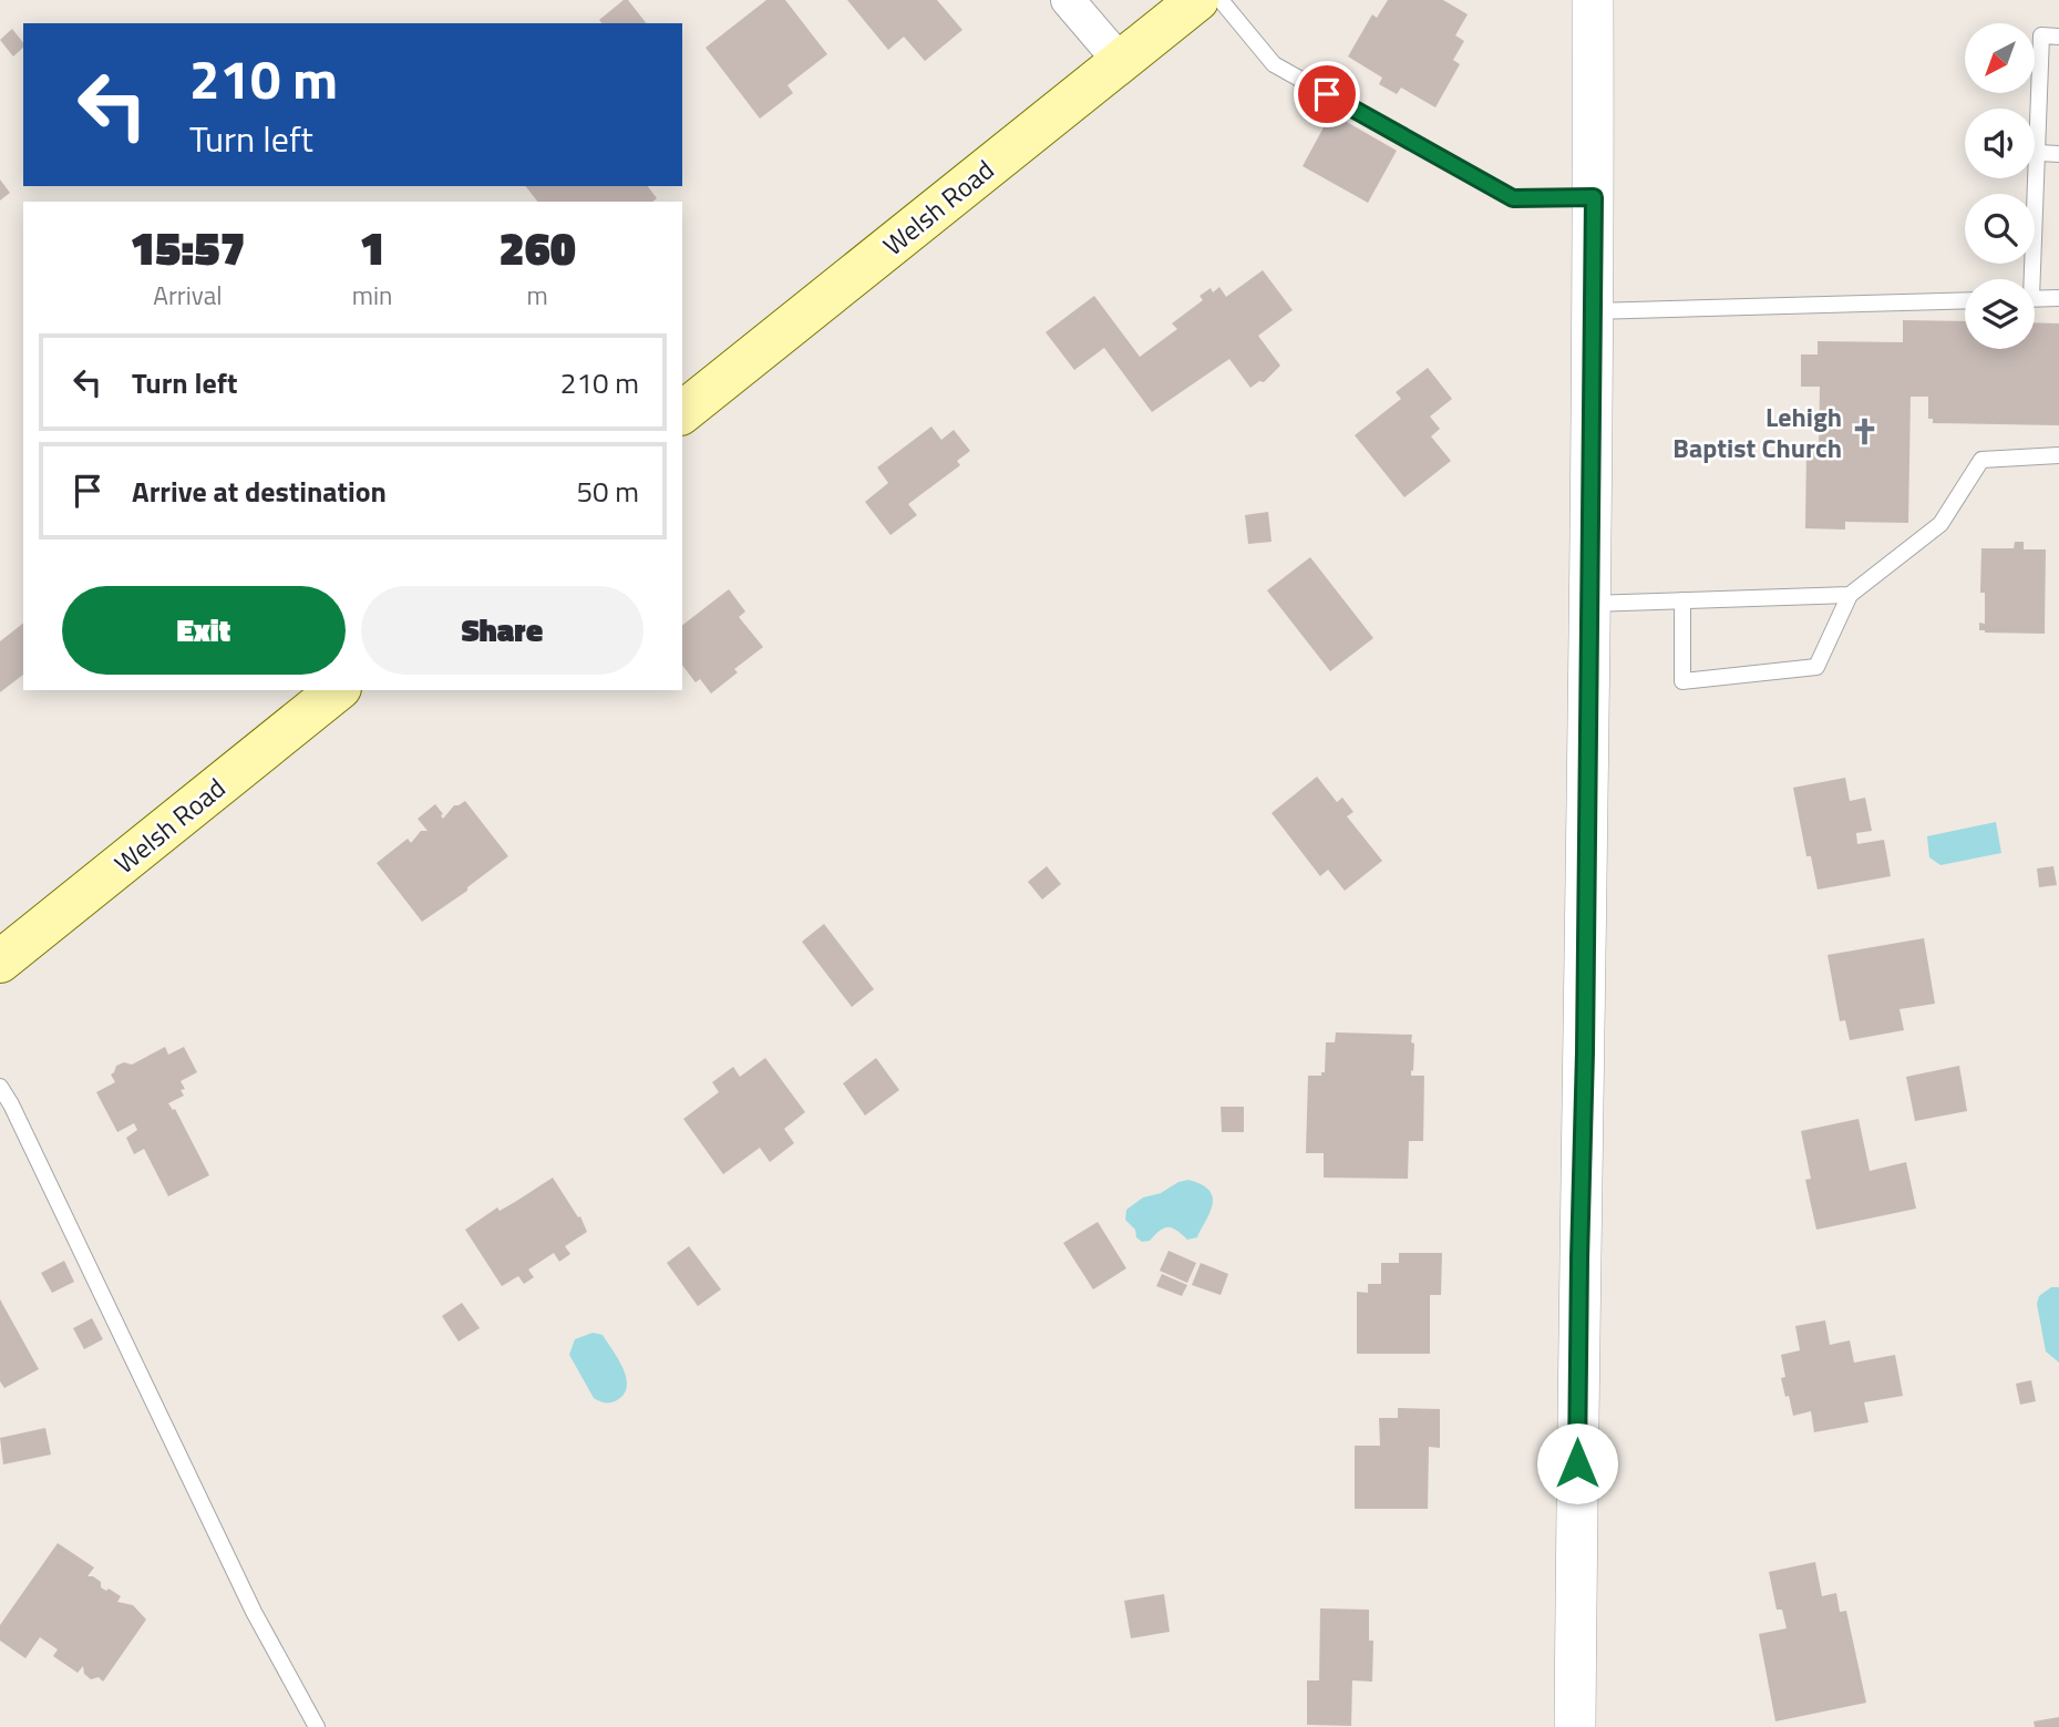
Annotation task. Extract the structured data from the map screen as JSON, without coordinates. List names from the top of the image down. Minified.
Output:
{"streets":{"main road":["Welsh Road"]},"places":{"church":["Lehigh Baptist Church"]},"north":"bottom left","page":{"turn":["210 m","Turn left"],"eta":["15:57","Arrival","1","min","260","m"],"list":[{"name":"Turn left","value":"210 m"},{"name":"Arrive at destination","value":"50 m"}],"buttons":["Exit","Share"]}}
